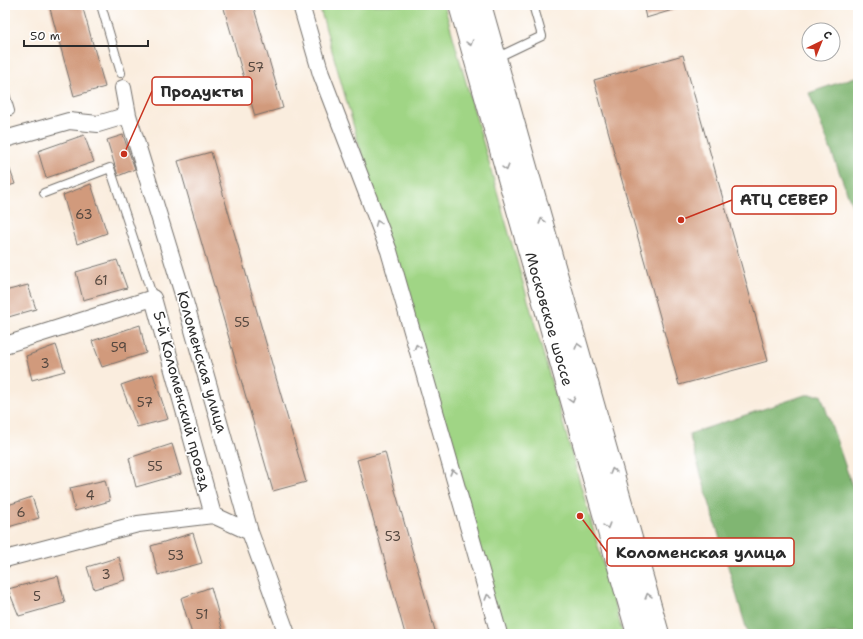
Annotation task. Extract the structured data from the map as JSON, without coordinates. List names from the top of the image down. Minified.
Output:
{"streets":{"main road":["Московское шоссе"],"street":["Коломенская улица","5-й Коломенский проезд"]},"places":["Продукты","АТЦ СЕВЕР","Коломенская улица"],"house_numbers":["57","63","61","55","59","3","57","55","4","6","53","53","3","5","51"],"scale_bar":"50 m","north":"top right"}
